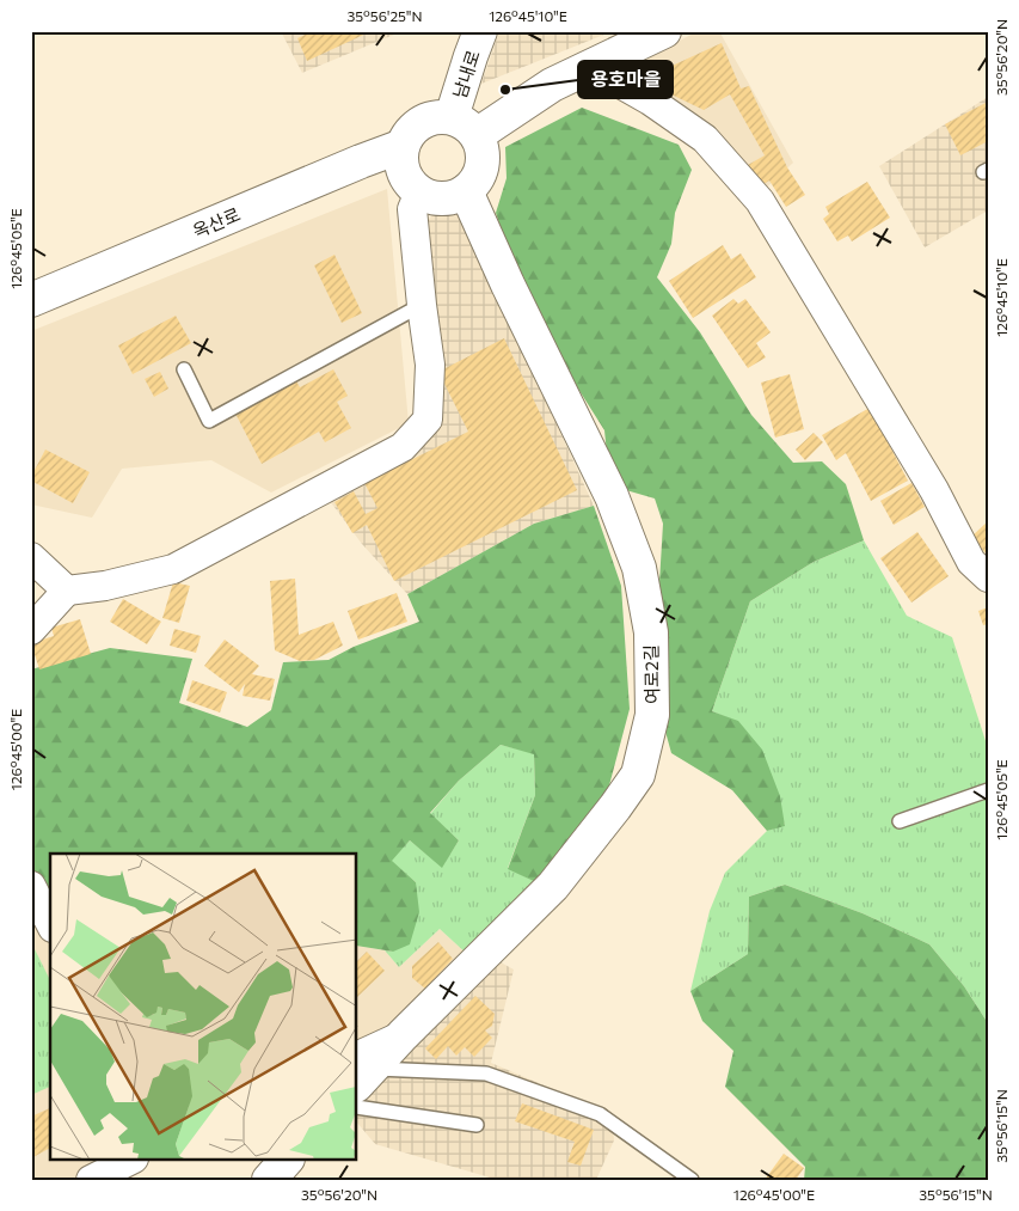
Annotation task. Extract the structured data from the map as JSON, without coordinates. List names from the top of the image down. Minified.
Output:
{"streets":{"street":["남내로","옥산로","여로2길"]},"crossings":[["남내로","옥산로"],["남내로","여로2길"],["옥산로","여로2길"]],"places":["용호마을"],"coordinates":["35°56'25\"N","126°45'10\"E","35°56'20\"N","126°45'05\"E","126°45'00\"E","35°56'15\"N"]}
